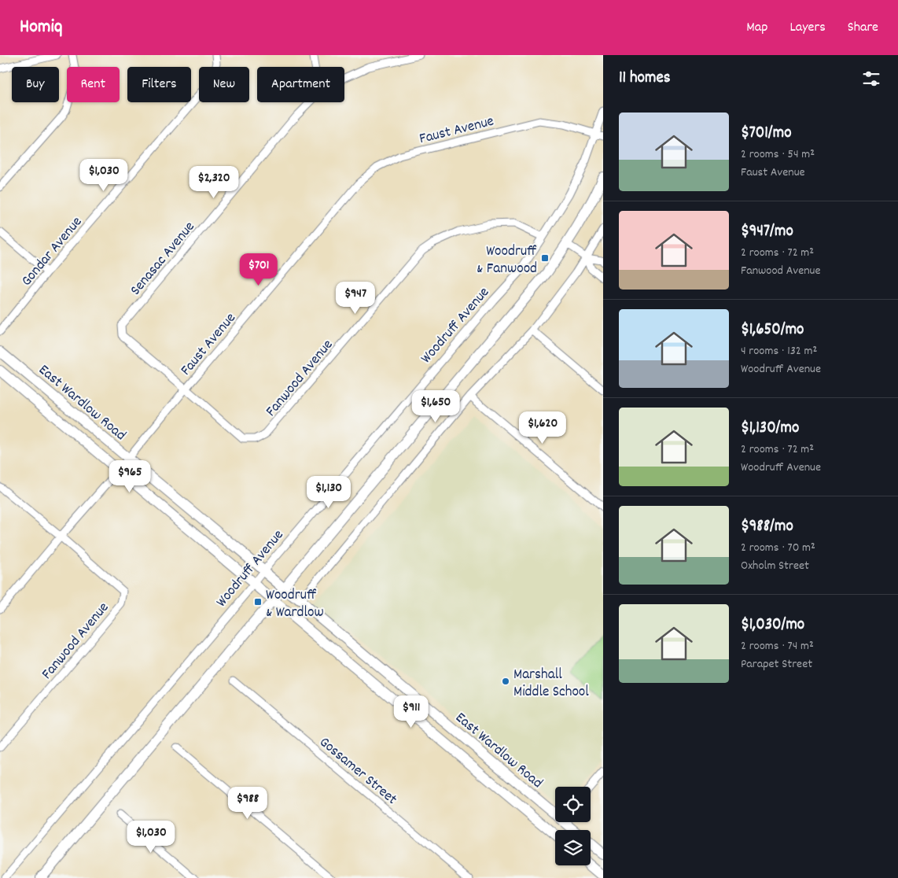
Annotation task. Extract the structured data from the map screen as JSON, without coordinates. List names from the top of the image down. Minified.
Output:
{"streets":{"main road":["East Wardlow Road"],"street":["Faust Avenue","Gondar Avenue","Senasac Avenue","Woodruff Avenue","Fanwood Avenue","Gossamer Street"]},"crossings":[["Faust Avenue","Senasac Avenue"],["Faust Avenue","Woodruff Avenue"],["Faust Avenue","Fanwood Avenue"],["Faust Avenue","East Wardlow Road"],["Senasac Avenue","Fanwood Avenue"],["Woodruff Avenue","Fanwood Avenue"],["Woodruff Avenue","East Wardlow Road"]],"places":{"transit":["Woodruff & Fanwood","Woodruff & Wardlow"],"other":["Marshall Middle School"]},"page":{"header":"Homiq","nav":["Map","Layers","Share"],"heading":"11 homes","chip":["Buy","Rent","Filters","New","Apartment"],"list":[{"name":"$701/mo","note":"2 rooms · 54 m² · Faust Avenue"},{"name":"$947/mo","note":"2 rooms · 72 m² · Fanwood Avenue"},{"name":"$1,650/mo","note":"4 rooms · 132 m² · Woodruff Avenue"},{"name":"$1,130/mo","note":"2 rooms · 72 m² · Woodruff Avenue"},{"name":"$988/mo","note":"2 rooms · 70 m² · Oxholm Street"},{"name":"$1,030/mo","note":"2 rooms · 74 m² · Parapet Street"}],"price":["$1,030","$2,320","$701","$947","$1,650","$1,620","$965","$1,130","$911","$988","$1,030"]}}
